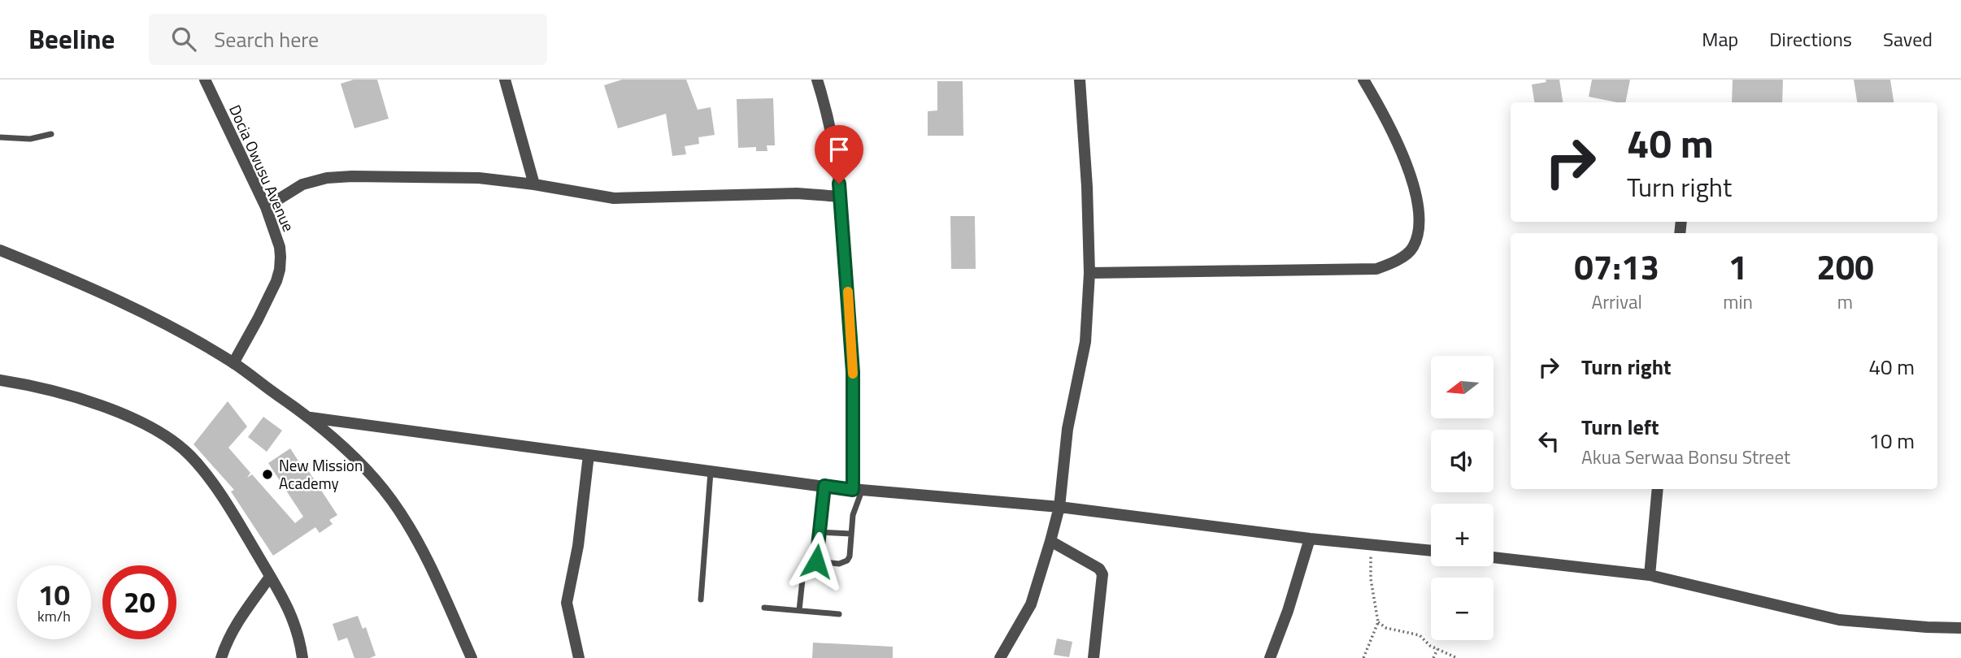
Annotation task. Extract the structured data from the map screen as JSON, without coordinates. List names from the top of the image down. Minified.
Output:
{"streets":{"street":["Docia Owusu Avenue"]},"places":["New Mission Academy"],"north":"left","page":{"header":"Beeline","search":"Search here","nav":["Map","Directions","Saved"],"turn":["40 m","Turn right"],"eta":["07:13","Arrival","1","min","200","m"],"list":[{"name":"Turn right","value":"40 m"},{"name":"Turn left","note":"Akua Serwaa Bonsu Street","value":"10 m"}],"map_buttons":["+","−"],"speed":"10 km/h","limit":"20"}}
